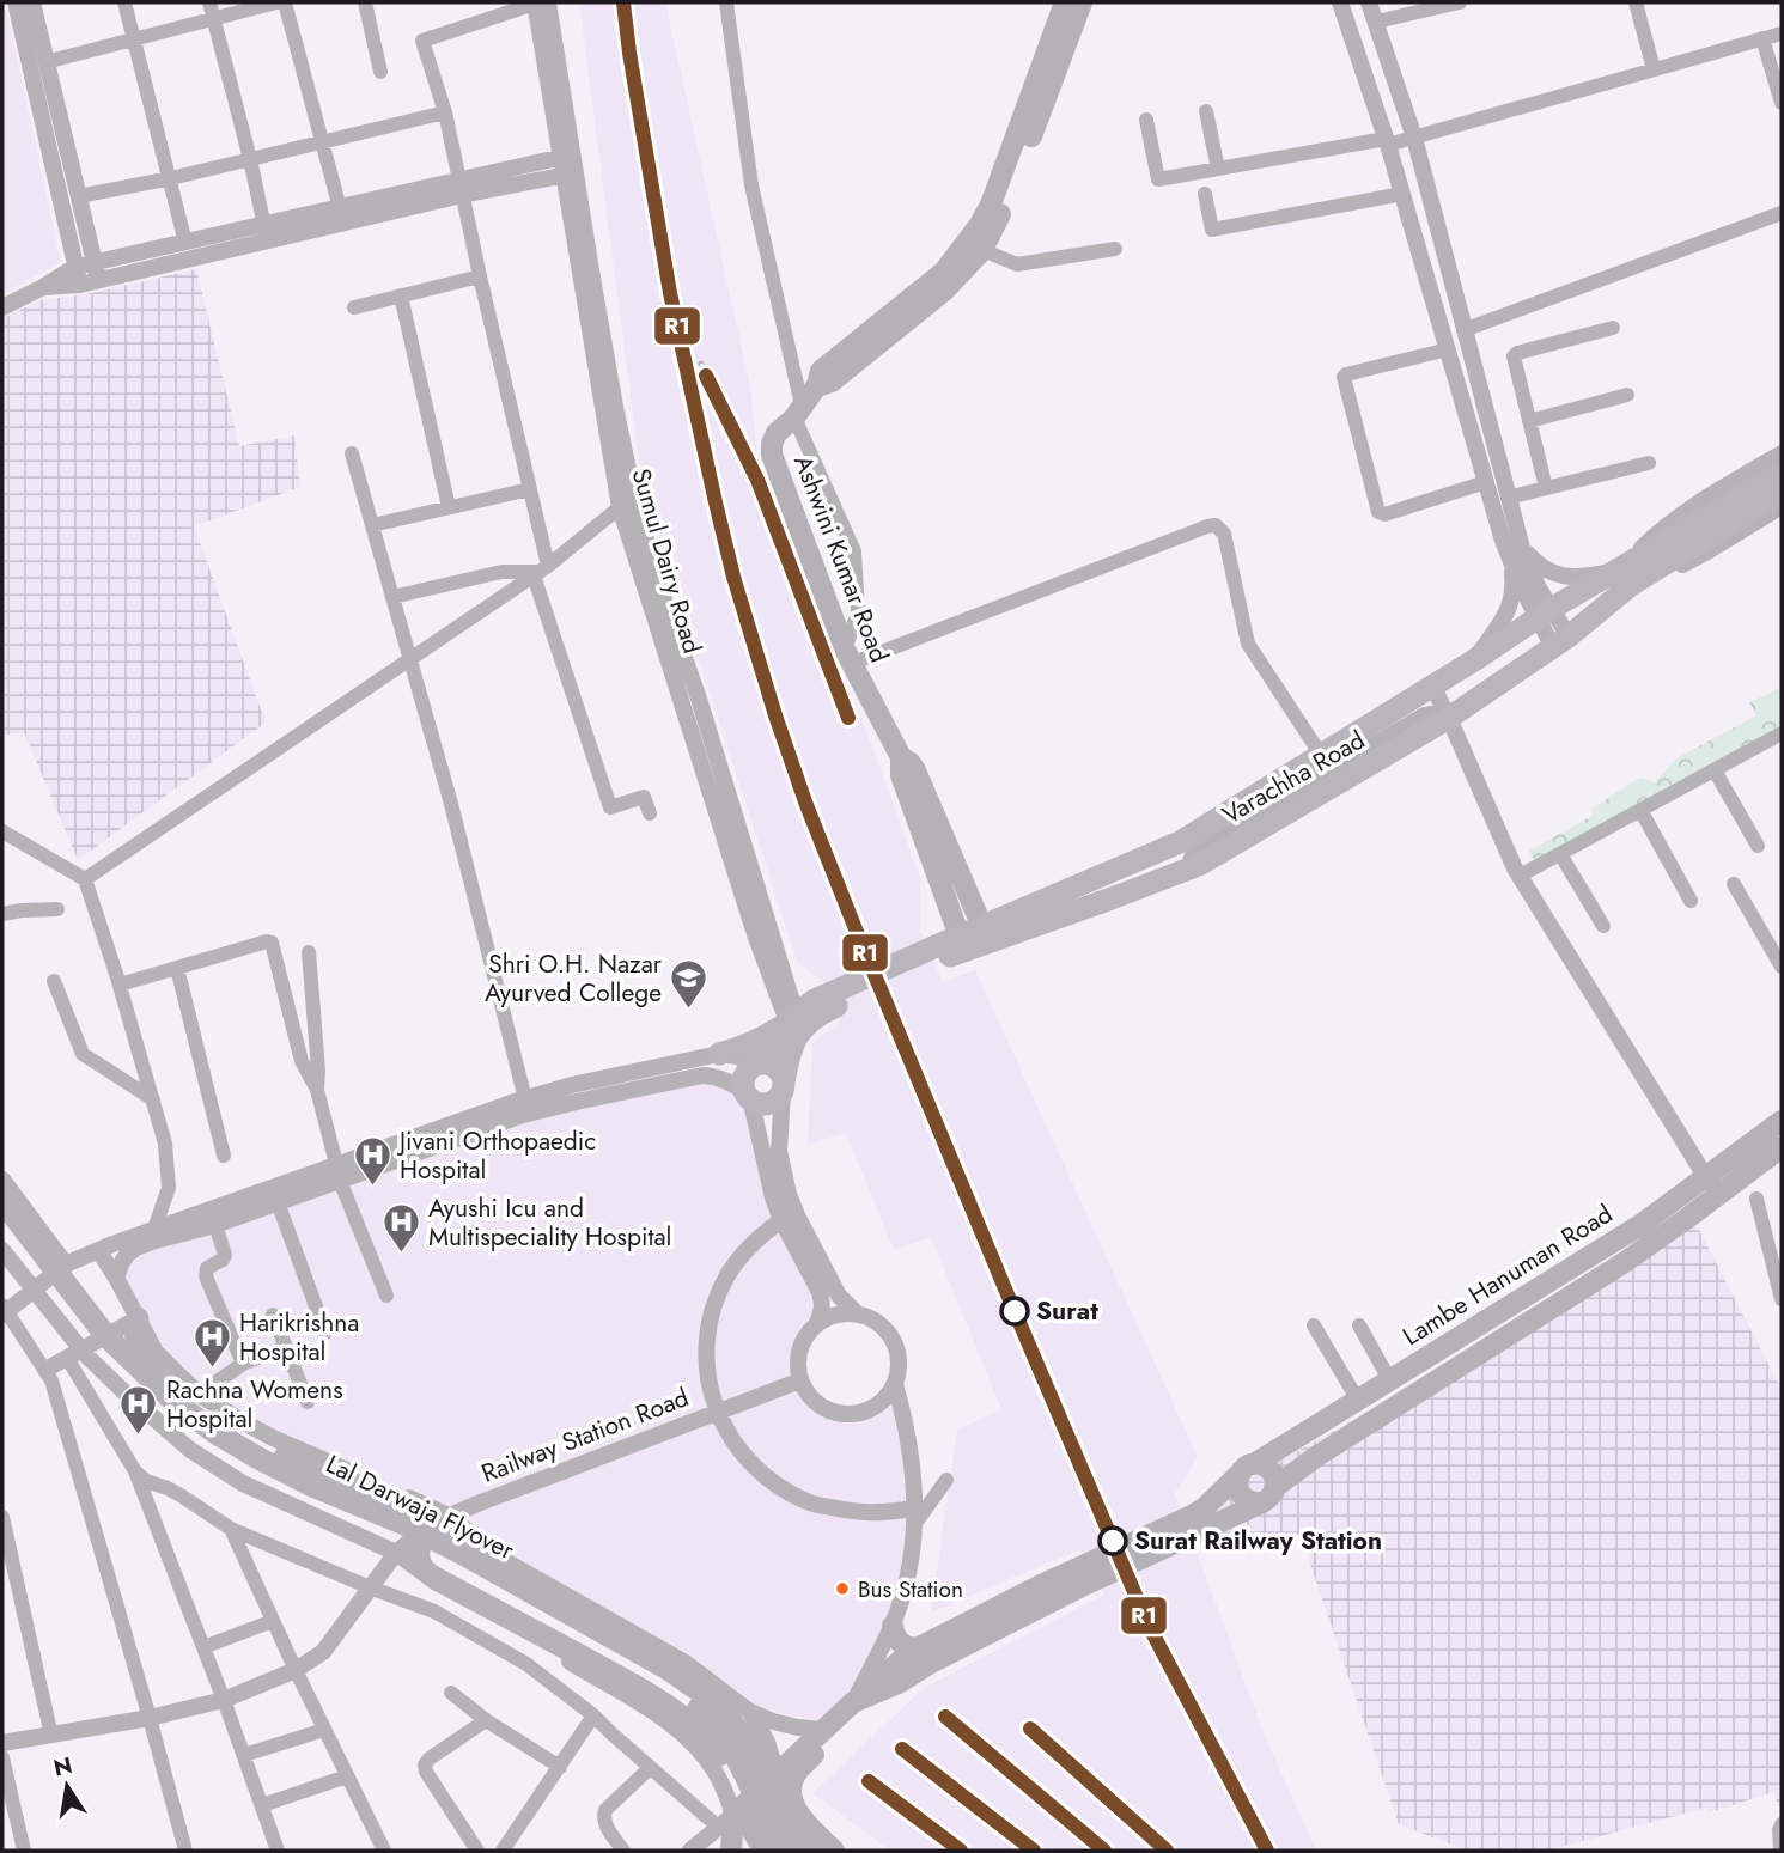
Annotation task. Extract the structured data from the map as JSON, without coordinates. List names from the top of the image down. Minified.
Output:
{"streets":{"highway":["Lal Darwaja Flyover"],"main road":["Ashwini Kumar Road","Varachha Road","Lambe Hanuman Road"],"street":["Sumul Dairy Road","Railway Station Road"]},"crossings":[["Ashwini Kumar Road","Varachha Road"]],"places":{"school or university":["Shri O.H. Nazar Ayurved College"],"hospital":["Jivani Orthopaedic Hospital","Ayushi Icu and Multispeciality Hospital","Harikrishna Hospital","Rachna Womens Hospital"],"other":["Surat","Surat Railway Station","Bus Station"]},"lines":["transit line R1"],"north":"top"}
